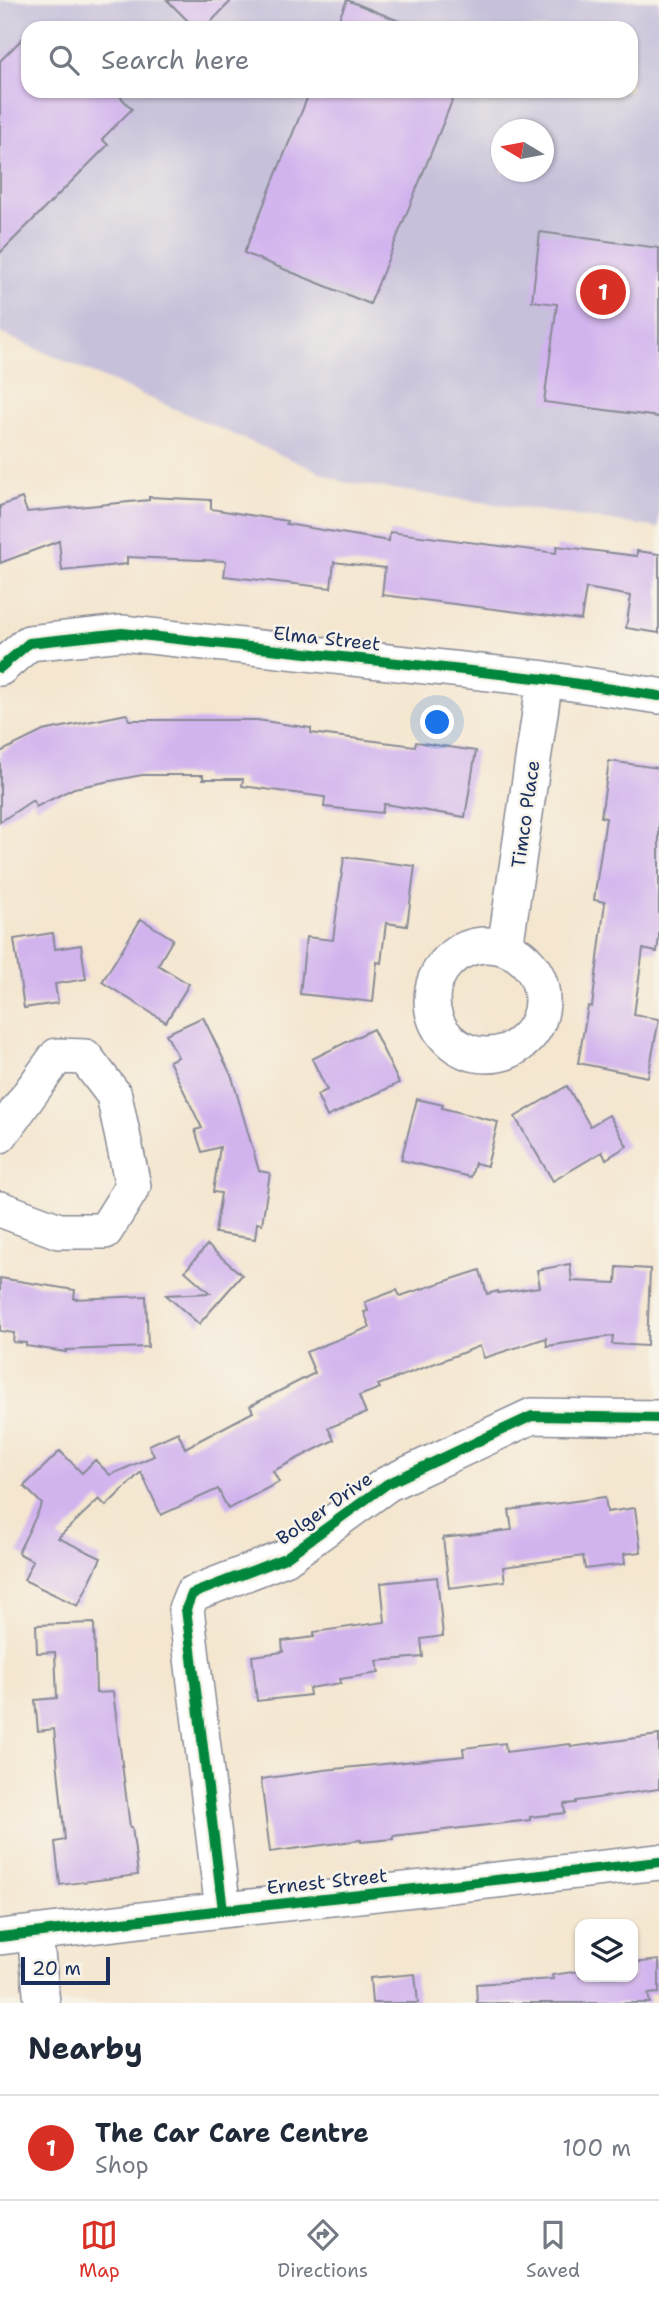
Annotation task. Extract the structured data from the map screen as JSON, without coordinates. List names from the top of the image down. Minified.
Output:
{"streets":{"street":["Elma Street","Timco Place","Bolger Drive","Ernest Street"]},"crossings":[["Elma Street","Timco Place"],["Bolger Drive","Ernest Street"]],"scale_bar":"20 m","north":"left","page":{"search":"Search here","pins":"1","scale":"20 m","heading":"Nearby","list":[{"mark":"1","name":"The Car Care Centre","note":"Shop","value":"100 m"}],"nav":["Map","Directions","Saved"]}}
